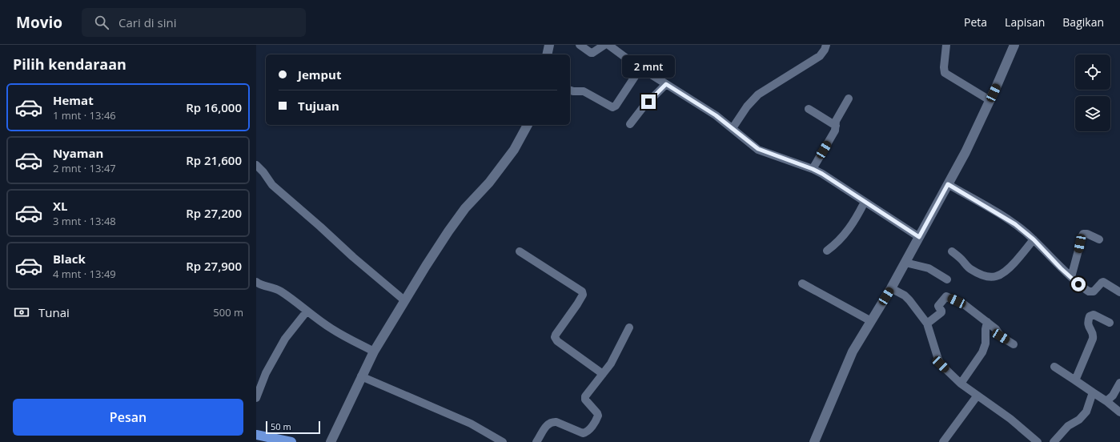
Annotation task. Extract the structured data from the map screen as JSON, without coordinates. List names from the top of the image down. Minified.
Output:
{"scale_bar":"50 m","page":{"header":"Movio","search":"Cari di sini","nav":["Peta","Lapisan","Bagikan"],"heading":"Pilih kendaraan","banner":["Jemput","Tujuan"],"bubble":"2 mnt","list":[{"name":"Hemat","note":"1 mnt · 13:46","value":"Rp 16,000"},{"name":"Nyaman","note":"2 mnt · 13:47","value":"Rp 21,600"},{"name":"XL","note":"3 mnt · 13:48","value":"Rp 27,200"},{"name":"Black","note":"4 mnt · 13:49","value":"Rp 27,900"}],"pay":["Tunai","500 m"],"buttons":"Pesan","scale":"50 m"}}
